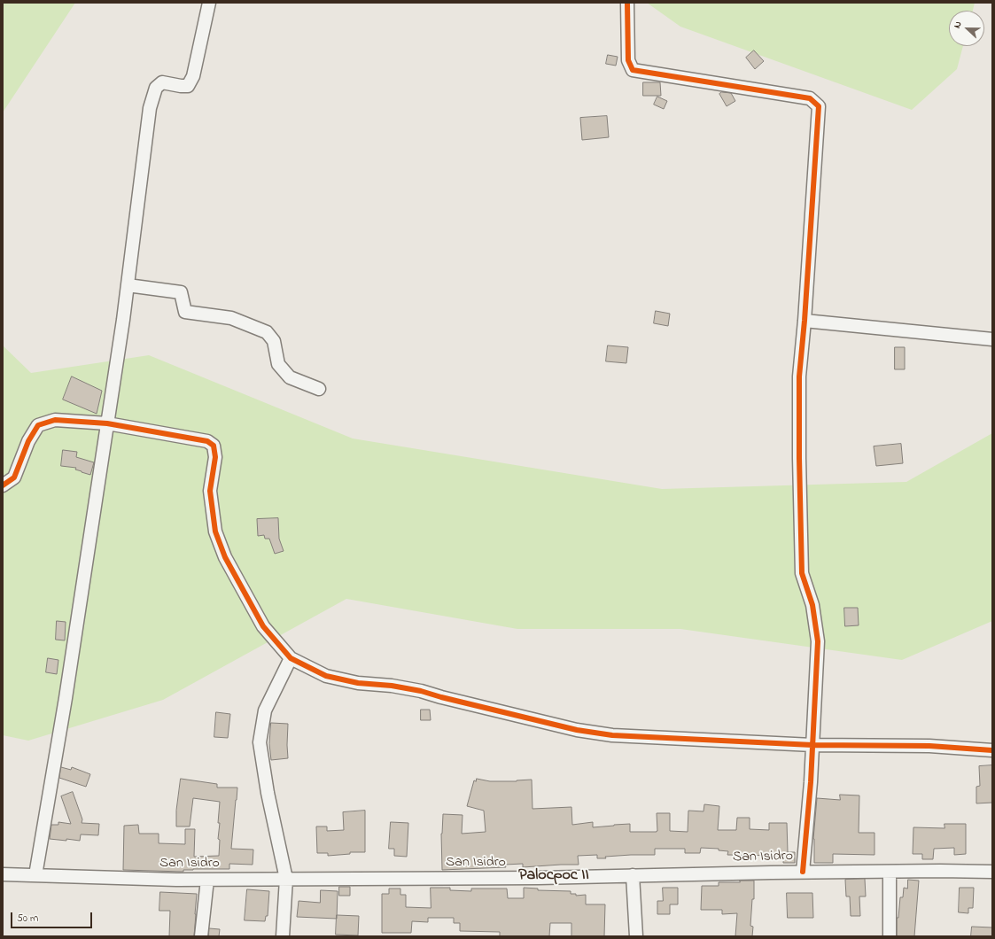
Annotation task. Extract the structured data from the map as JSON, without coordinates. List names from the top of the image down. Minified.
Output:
{"streets":{"street":["San Isidro"]},"districts":["Palocpoc II"],"scale_bar":"50 m","north":"left"}
